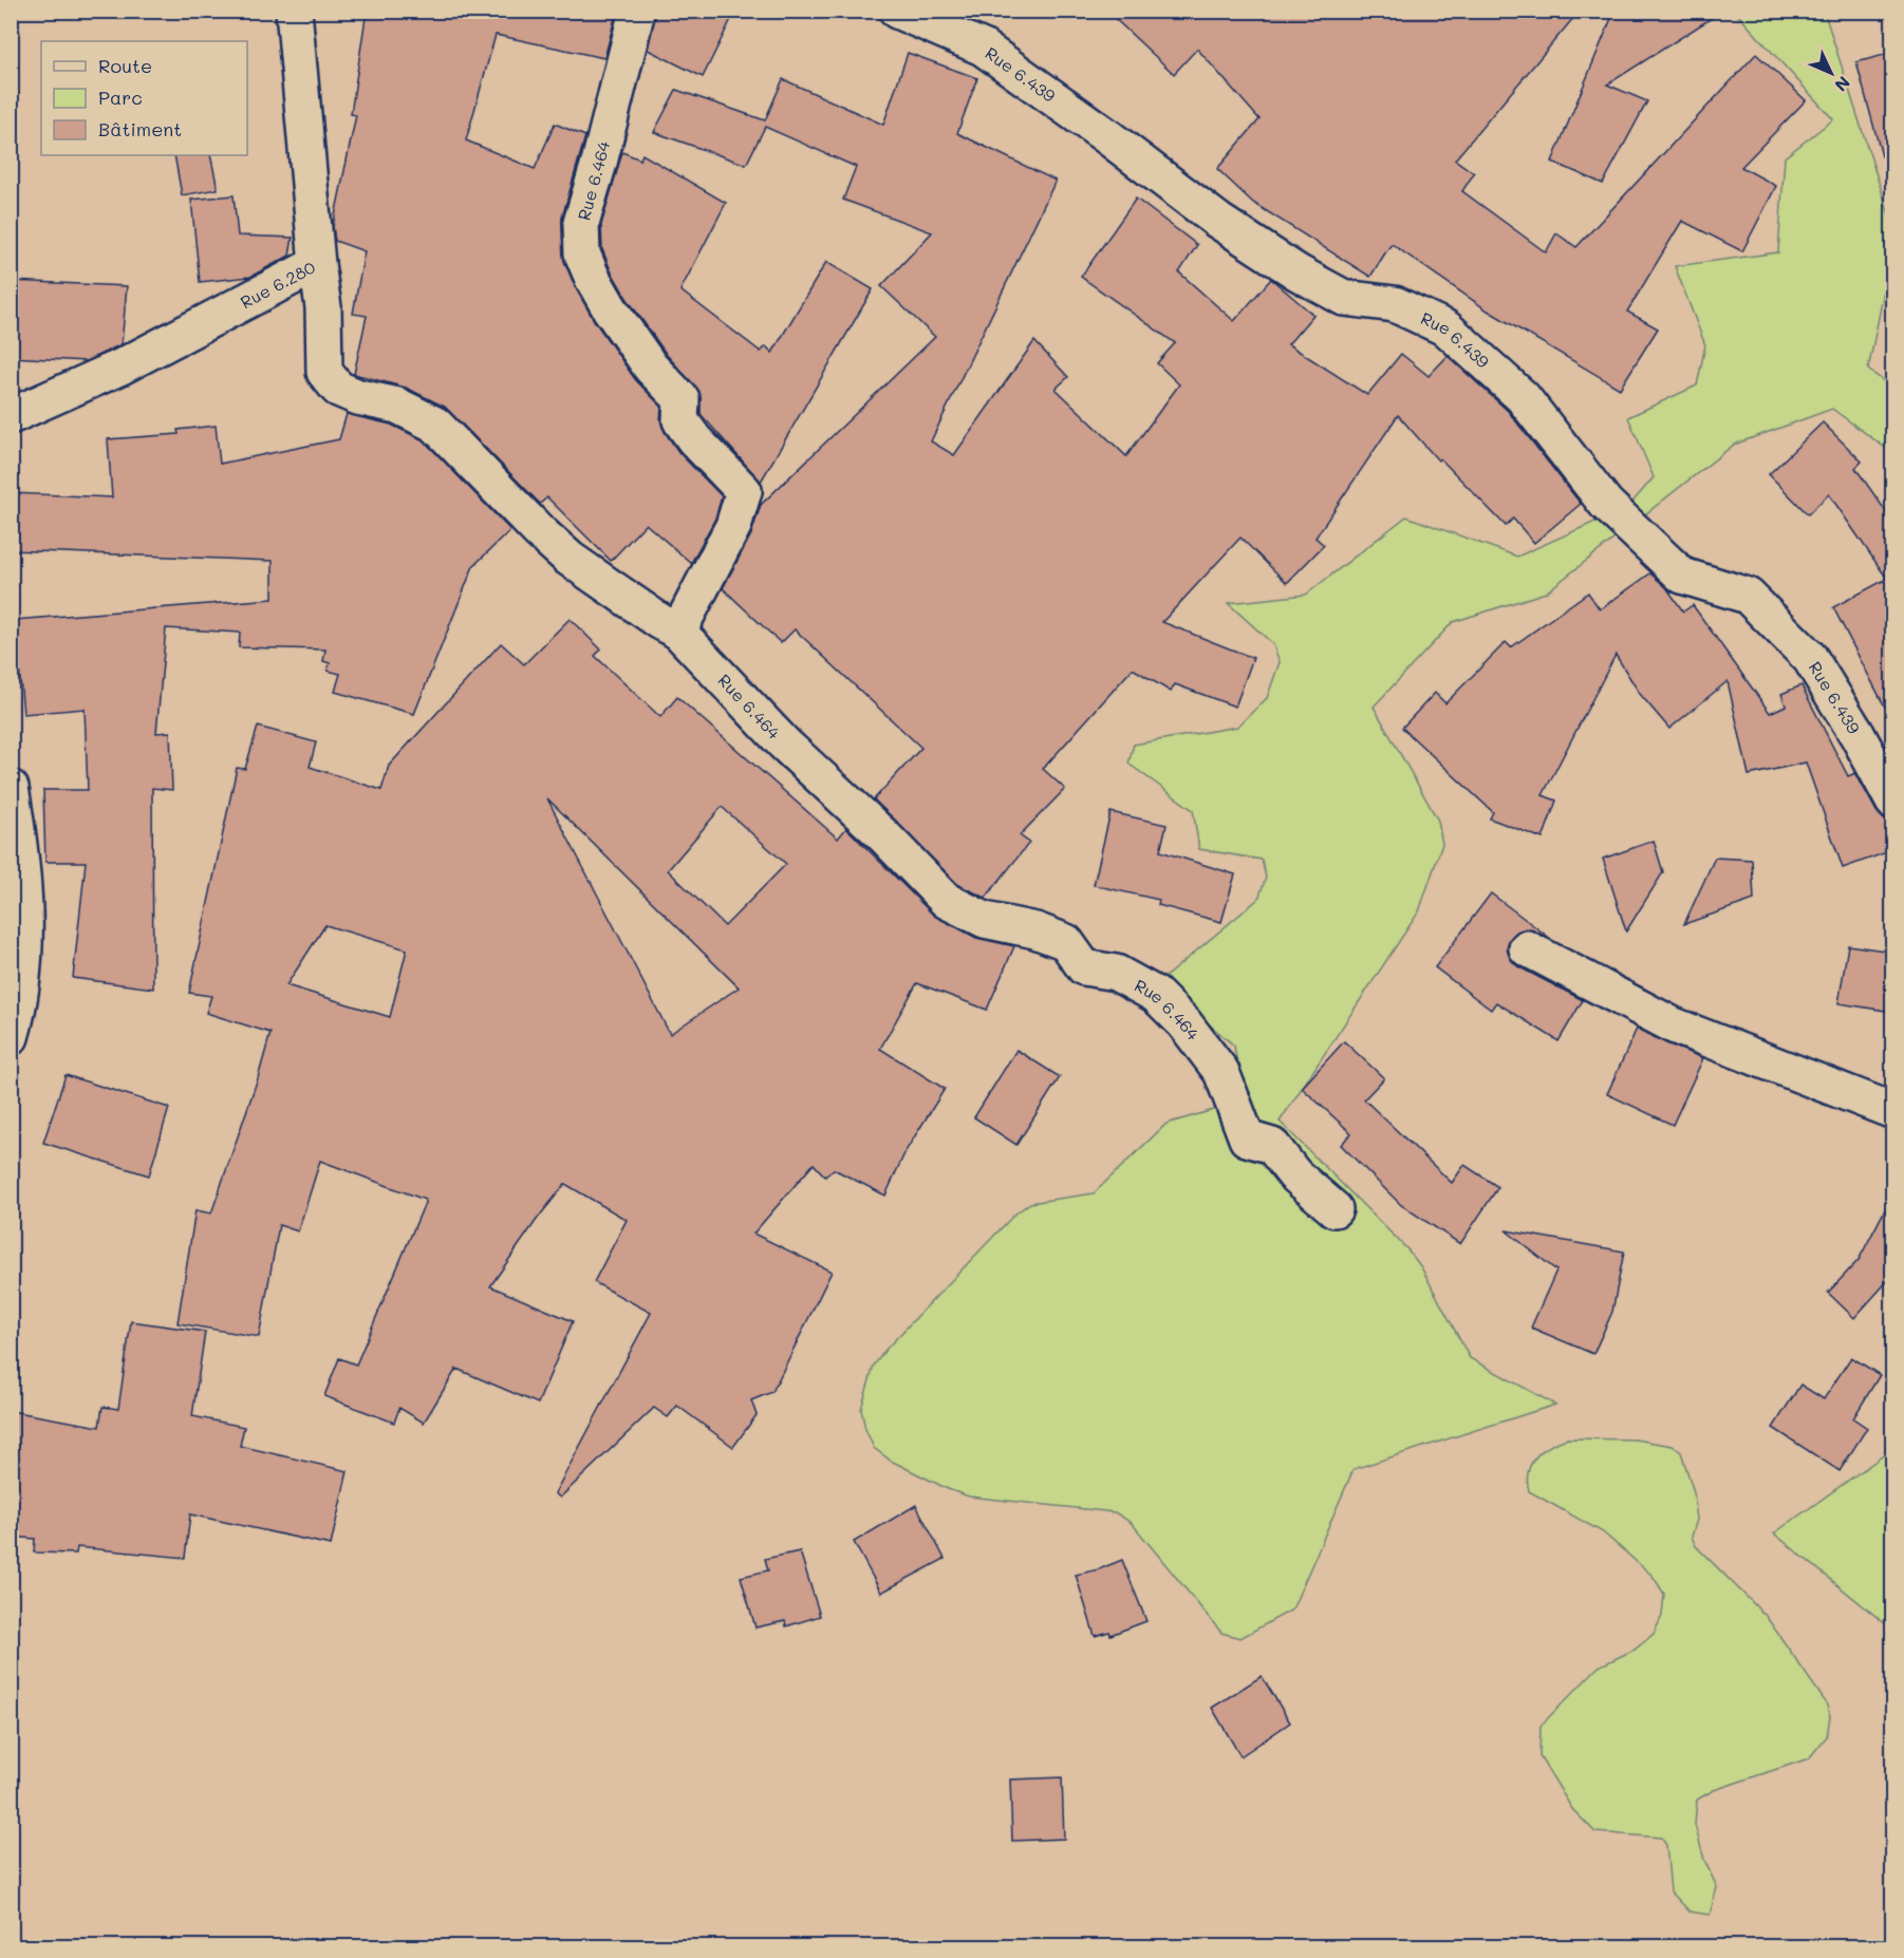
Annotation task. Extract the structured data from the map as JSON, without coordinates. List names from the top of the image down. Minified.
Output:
{"streets":{"street":["Rue 6.439","Rue 6.464","Rue 6.280"]},"legend":["Route","Parc","Bâtiment"],"north":"bottom right"}
